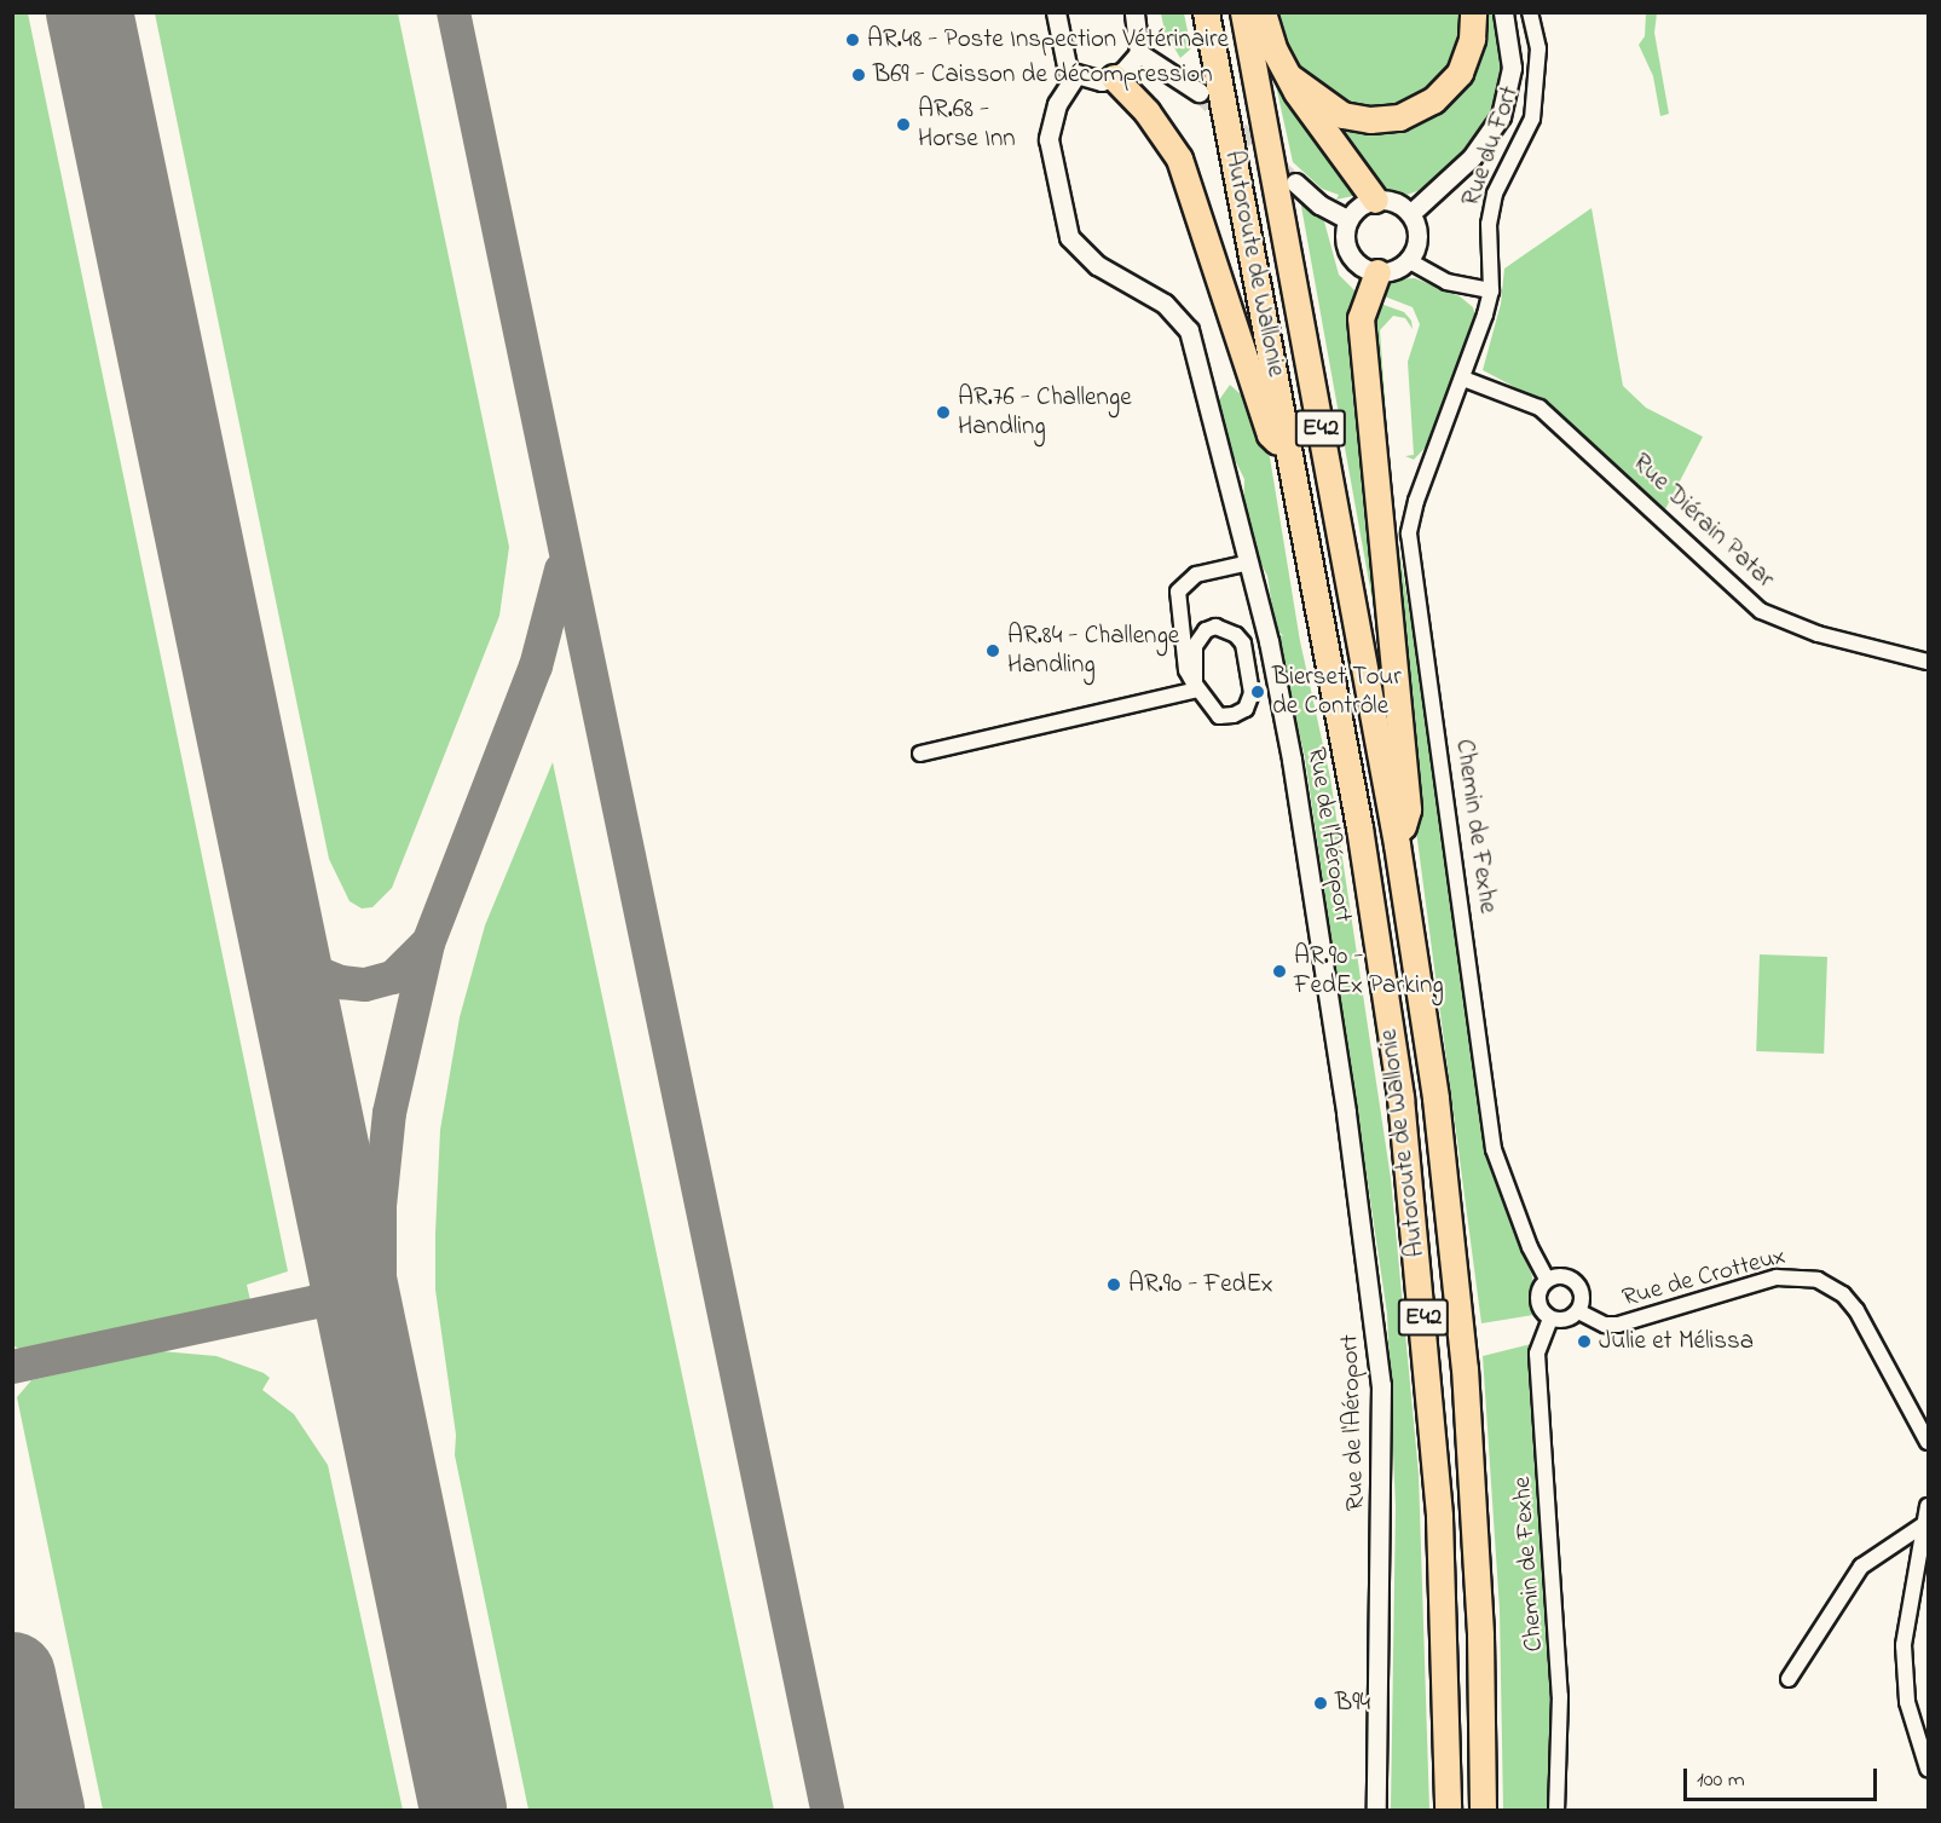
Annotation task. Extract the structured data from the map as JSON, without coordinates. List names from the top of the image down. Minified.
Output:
{"streets":{"highway":["Autoroute de Wallonie","E42"],"street":["Rue du Fort","Rue Diérain Patar","Chemin de Fexhe","Rue de l'Aéroport","Rue de Crotteux"]},"crossings":[["Rue du Fort","Rue Diérain Patar"],["Rue du Fort","Chemin de Fexhe"],["Rue Diérain Patar","Chemin de Fexhe"],["Chemin de Fexhe","Rue de Crotteux"]],"places":["AR.48 - Poste Inspection Vétérinaire","B69 - Caisson de décompression","AR.68 - Horse Inn","AR.76 - Challenge Handling","AR.84 - Challenge Handling","Bierset Tour de Contrôle","AR.90 - FedEx Parking","AR.90 - FedEx","Julie et Mélissa","B94"],"scale_bar":"100 m"}
